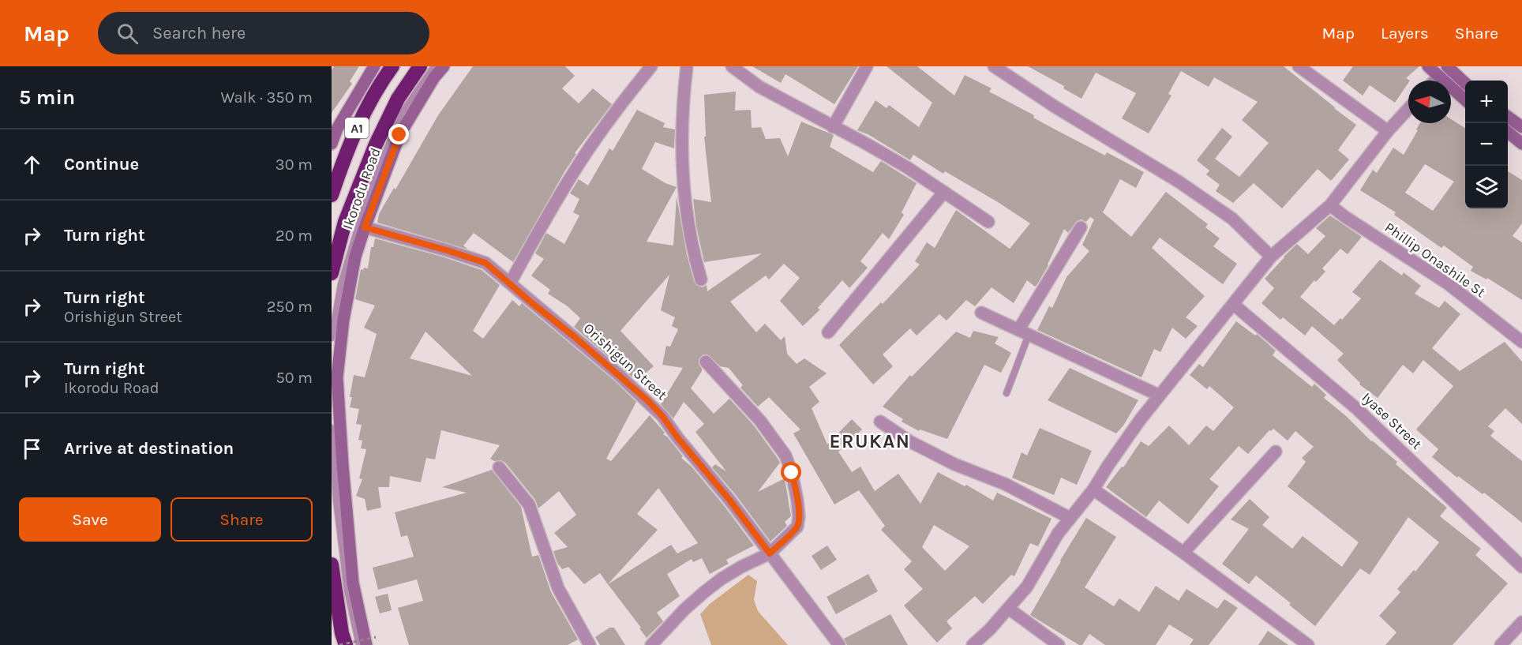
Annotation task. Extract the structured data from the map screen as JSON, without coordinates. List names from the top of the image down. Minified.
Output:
{"streets":{"highway":["A1","Ikorodu Road"],"street":["Phillip Onashile St","Orishigun Street","Iyase Street"]},"crossings":[["Ikorodu Road","Orishigun Street"]],"districts":["ERUKAN"],"north":"left","page":{"header":"Map","search":"Search here","nav":["Map","Layers","Share"],"heading":["5 min","Walk · 350 m"],"map_buttons":["+","−"],"list":[["Continue","30 m"],["Turn right","20 m"],["Turn right","Orishigun Street","250 m"],["Turn right","Ikorodu Road","50 m"],"Arrive at destination"],"buttons":["Save","Share"]}}
